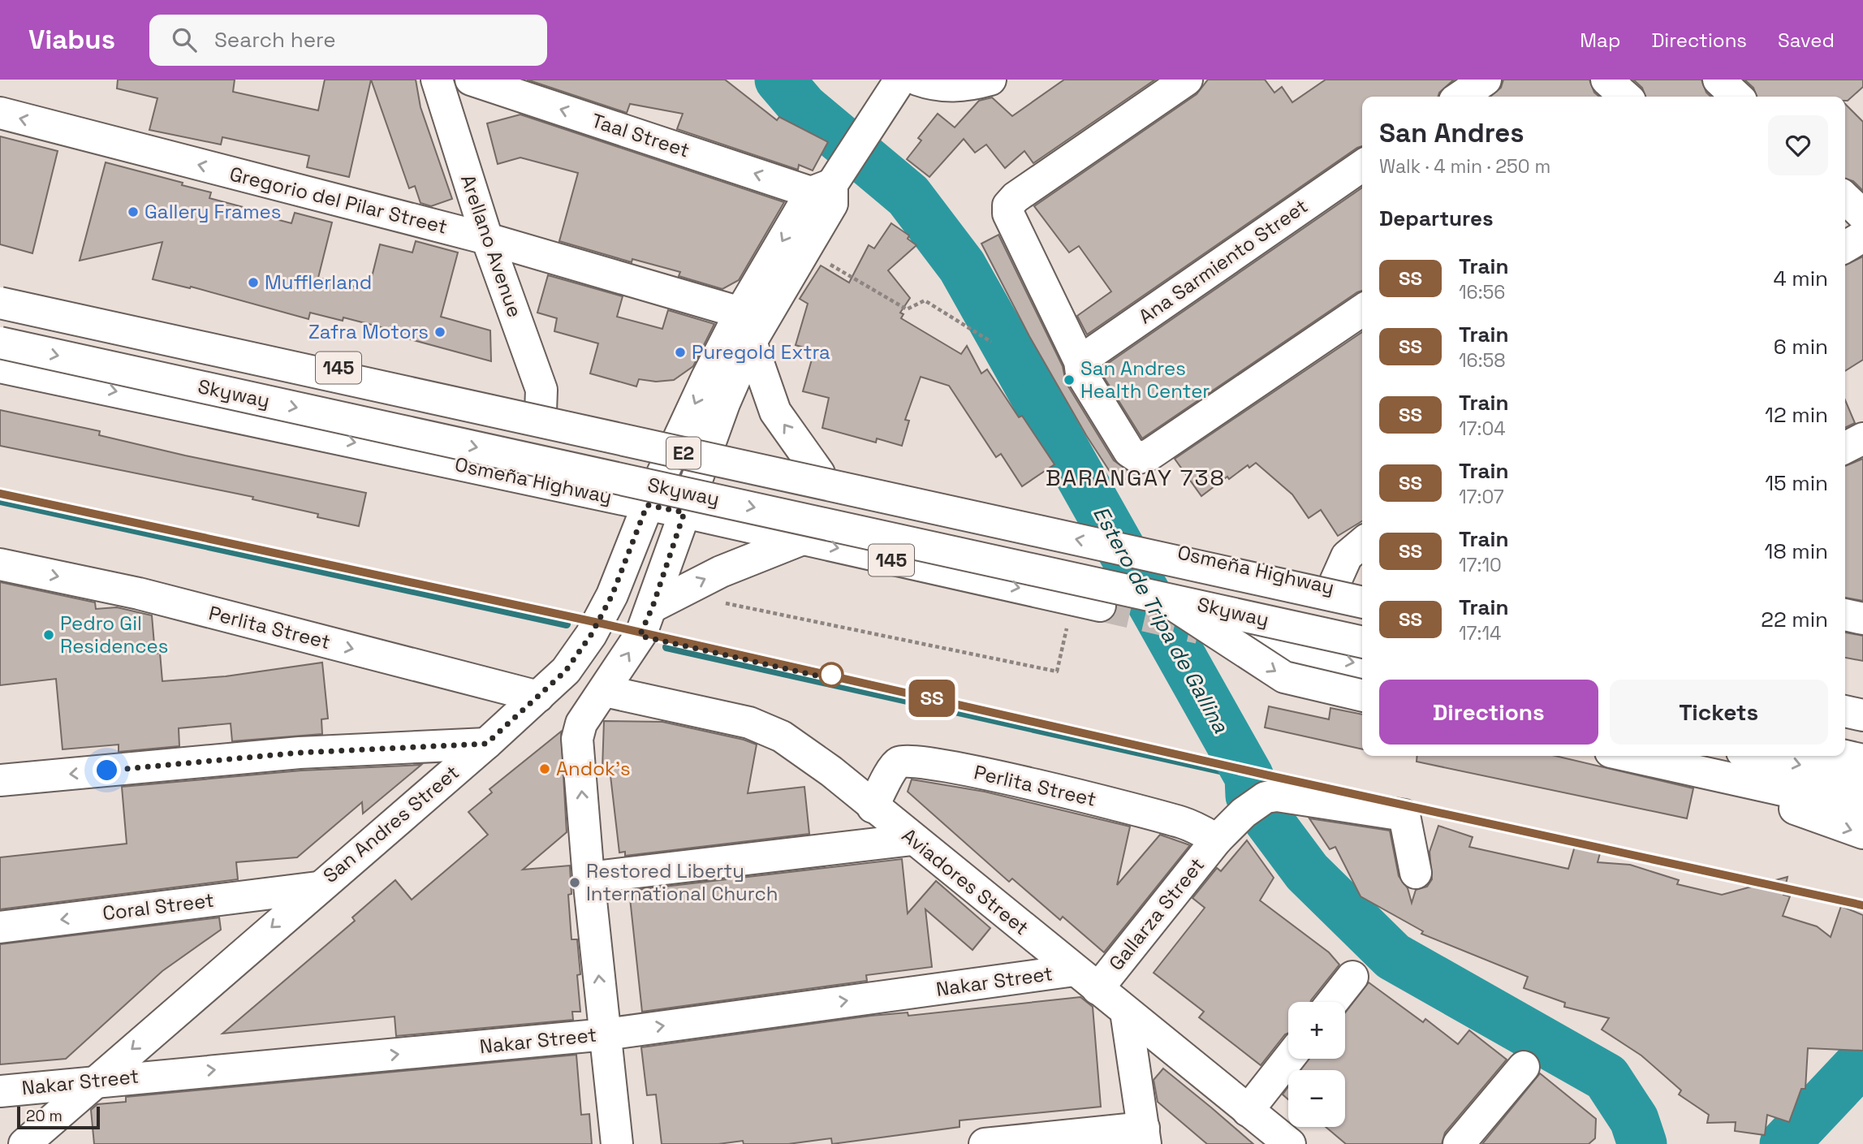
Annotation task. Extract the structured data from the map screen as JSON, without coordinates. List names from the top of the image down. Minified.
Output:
{"streets":{"main road":["Taal Street","Gregorio del Pilar Street","Arellano Avenue","Ana Sarmiento Street","145","Skyway","E2","Osmeña Highway","Perlita Street","San Andres Street","Aviadores Street","Coral Street","Gallarza Street","Nakar Street"]},"crossings":[["Taal Street","San Andres Street"],["Gregorio del Pilar Street","Arellano Avenue"],["Gregorio del Pilar Street","San Andres Street"],["Arellano Avenue","145"],["145","San Andres Street"],["Osmeña Highway","San Andres Street"],["Perlita Street","San Andres Street"],["Perlita Street","Aviadores Street"],["Perlita Street","Gallarza Street"],["San Andres Street","Aviadores Street"],["San Andres Street","Coral Street"],["San Andres Street","Nakar Street"],["Aviadores Street","Gallarza Street"],["Aviadores Street","Nakar Street"],["Gallarza Street","Nakar Street"]],"one_way":["Taal Street"],"districts":["BARANGAY 738"],"water":["Estero de Tripa de Gallina"],"places":["Gallery Frames","Mufflerland","Zafra Motors","Puregold Extra","San Andres Health Center","Pedro Gil Residences","Andok's","Restored Liberty International Church"],"scale_bar":"20 m","page":{"header":"Viabus","search":"Search here","nav":["Map","Directions","Saved"],"on_map":"SS","heading":[["San Andres","Walk · 4 min · 250 m"],"Departures"],"list":[{"mark":"SS","name":"Train","note":"16:56","value":"4 min"},{"mark":"SS","name":"Train","note":"16:58","value":"6 min"},{"mark":"SS","name":"Train","note":"17:04","value":"12 min"},{"mark":"SS","name":"Train","note":"17:07","value":"15 min"},{"mark":"SS","name":"Train","note":"17:10","value":"18 min"},{"mark":"SS","name":"Train","note":"17:14","value":"22 min"}],"buttons":["Directions","Tickets"],"map_buttons":["+","−"],"scale":"20 m"}}
